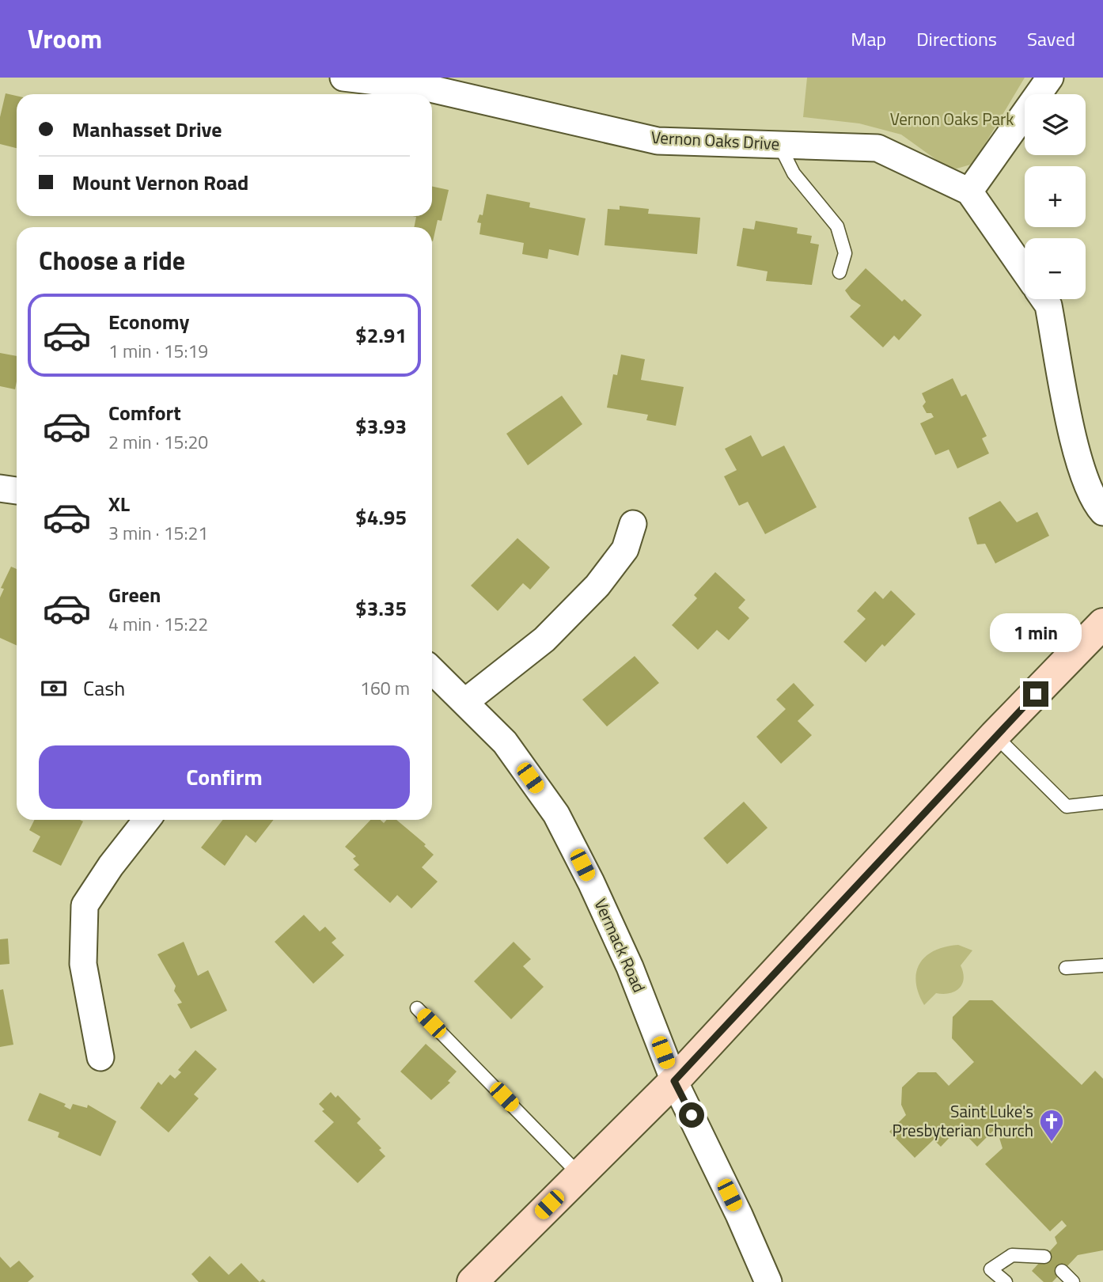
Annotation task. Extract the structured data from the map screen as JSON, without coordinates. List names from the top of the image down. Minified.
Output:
{"streets":{"street":["Vernon Oaks Drive","Vermack Road"]},"parks":["Vernon Oaks Park"],"places":{"church":["Saint Luke's Presbyterian Church"]},"page":{"header":"Vroom","nav":["Map","Directions","Saved"],"map_buttons":["+","−"],"banner":["Manhasset Drive","Mount Vernon Road"],"heading":"Choose a ride","list":[{"name":"Economy","note":"1 min · 15:19","value":"$2.91"},{"name":"Comfort","note":"2 min · 15:20","value":"$3.93"},{"name":"XL","note":"3 min · 15:21","value":"$4.95"},{"name":"Green","note":"4 min · 15:22","value":"$3.35"}],"bubble":"1 min","pay":["Cash","160 m"],"buttons":"Confirm"}}
